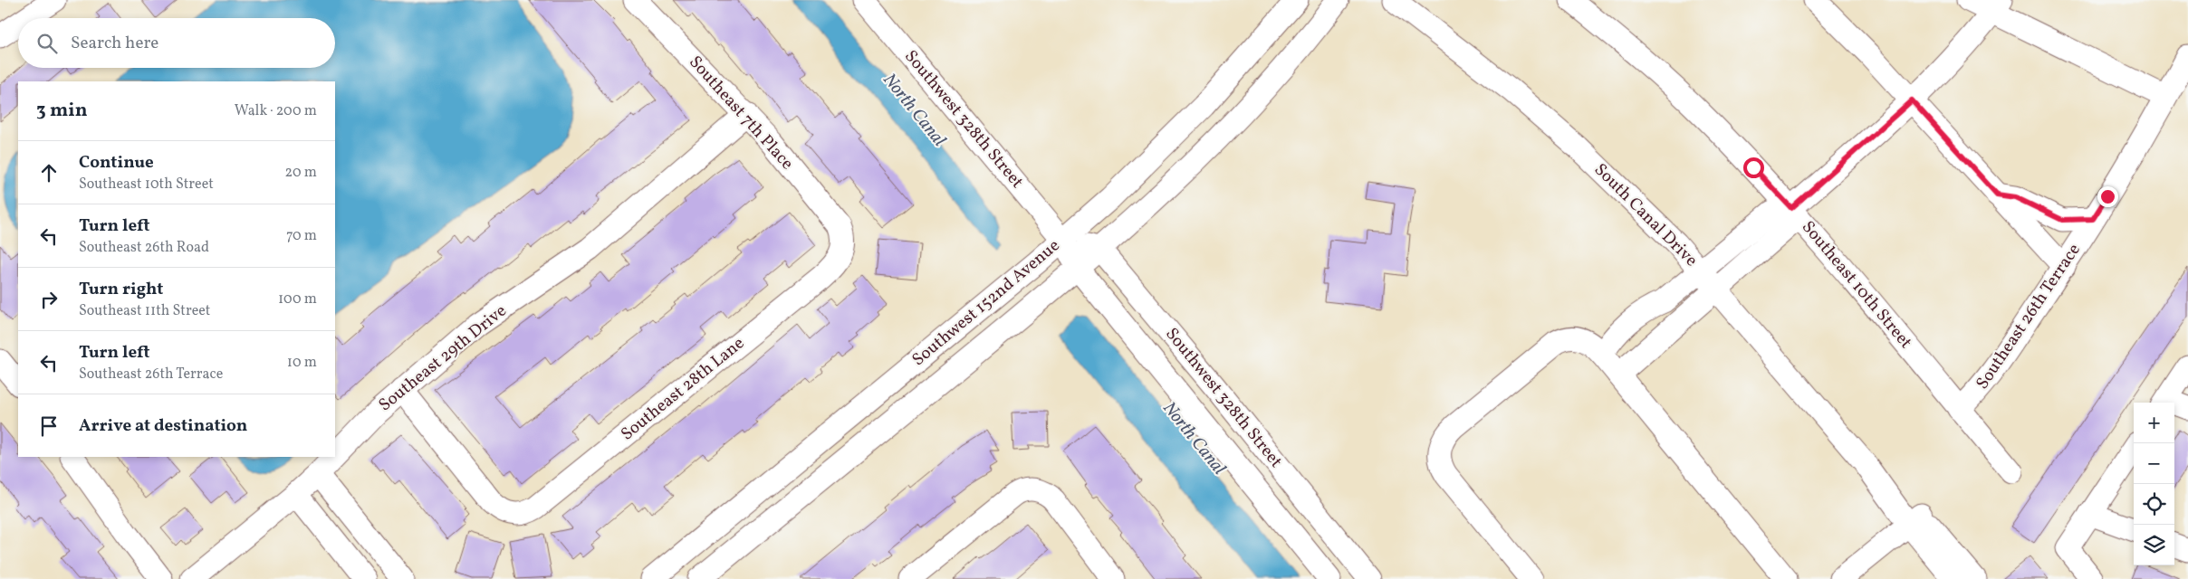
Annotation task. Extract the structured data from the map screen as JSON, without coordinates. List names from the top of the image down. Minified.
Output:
{"streets":{"street":["Southeast 7th Place","Southwest 328th Street","South Canal Drive","Southeast 10th Street","Southwest 152nd Avenue","Southeast 26th Terrace","Southeast 29th Drive","Southeast 28th Lane"]},"crossings":[["Southeast 7th Place","Southeast 29th Drive"],["Southeast 7th Place","Southeast 28th Lane"],["Southwest 328th Street","Southwest 152nd Avenue"],["Southeast 10th Street","Southeast 26th Terrace"],["Southeast 29th Drive","Southeast 28th Lane"]],"water":["North Canal"],"page":{"search":"Search here","heading":["3 min","Walk · 200 m"],"list":[["Continue","Southeast 10th Street","20 m"],["Turn left","Southeast 26th Road","70 m"],["Turn right","Southeast 11th Street","100 m"],["Turn left","Southeast 26th Terrace","10 m"],"Arrive at destination"],"map_buttons":["+","−"]}}
